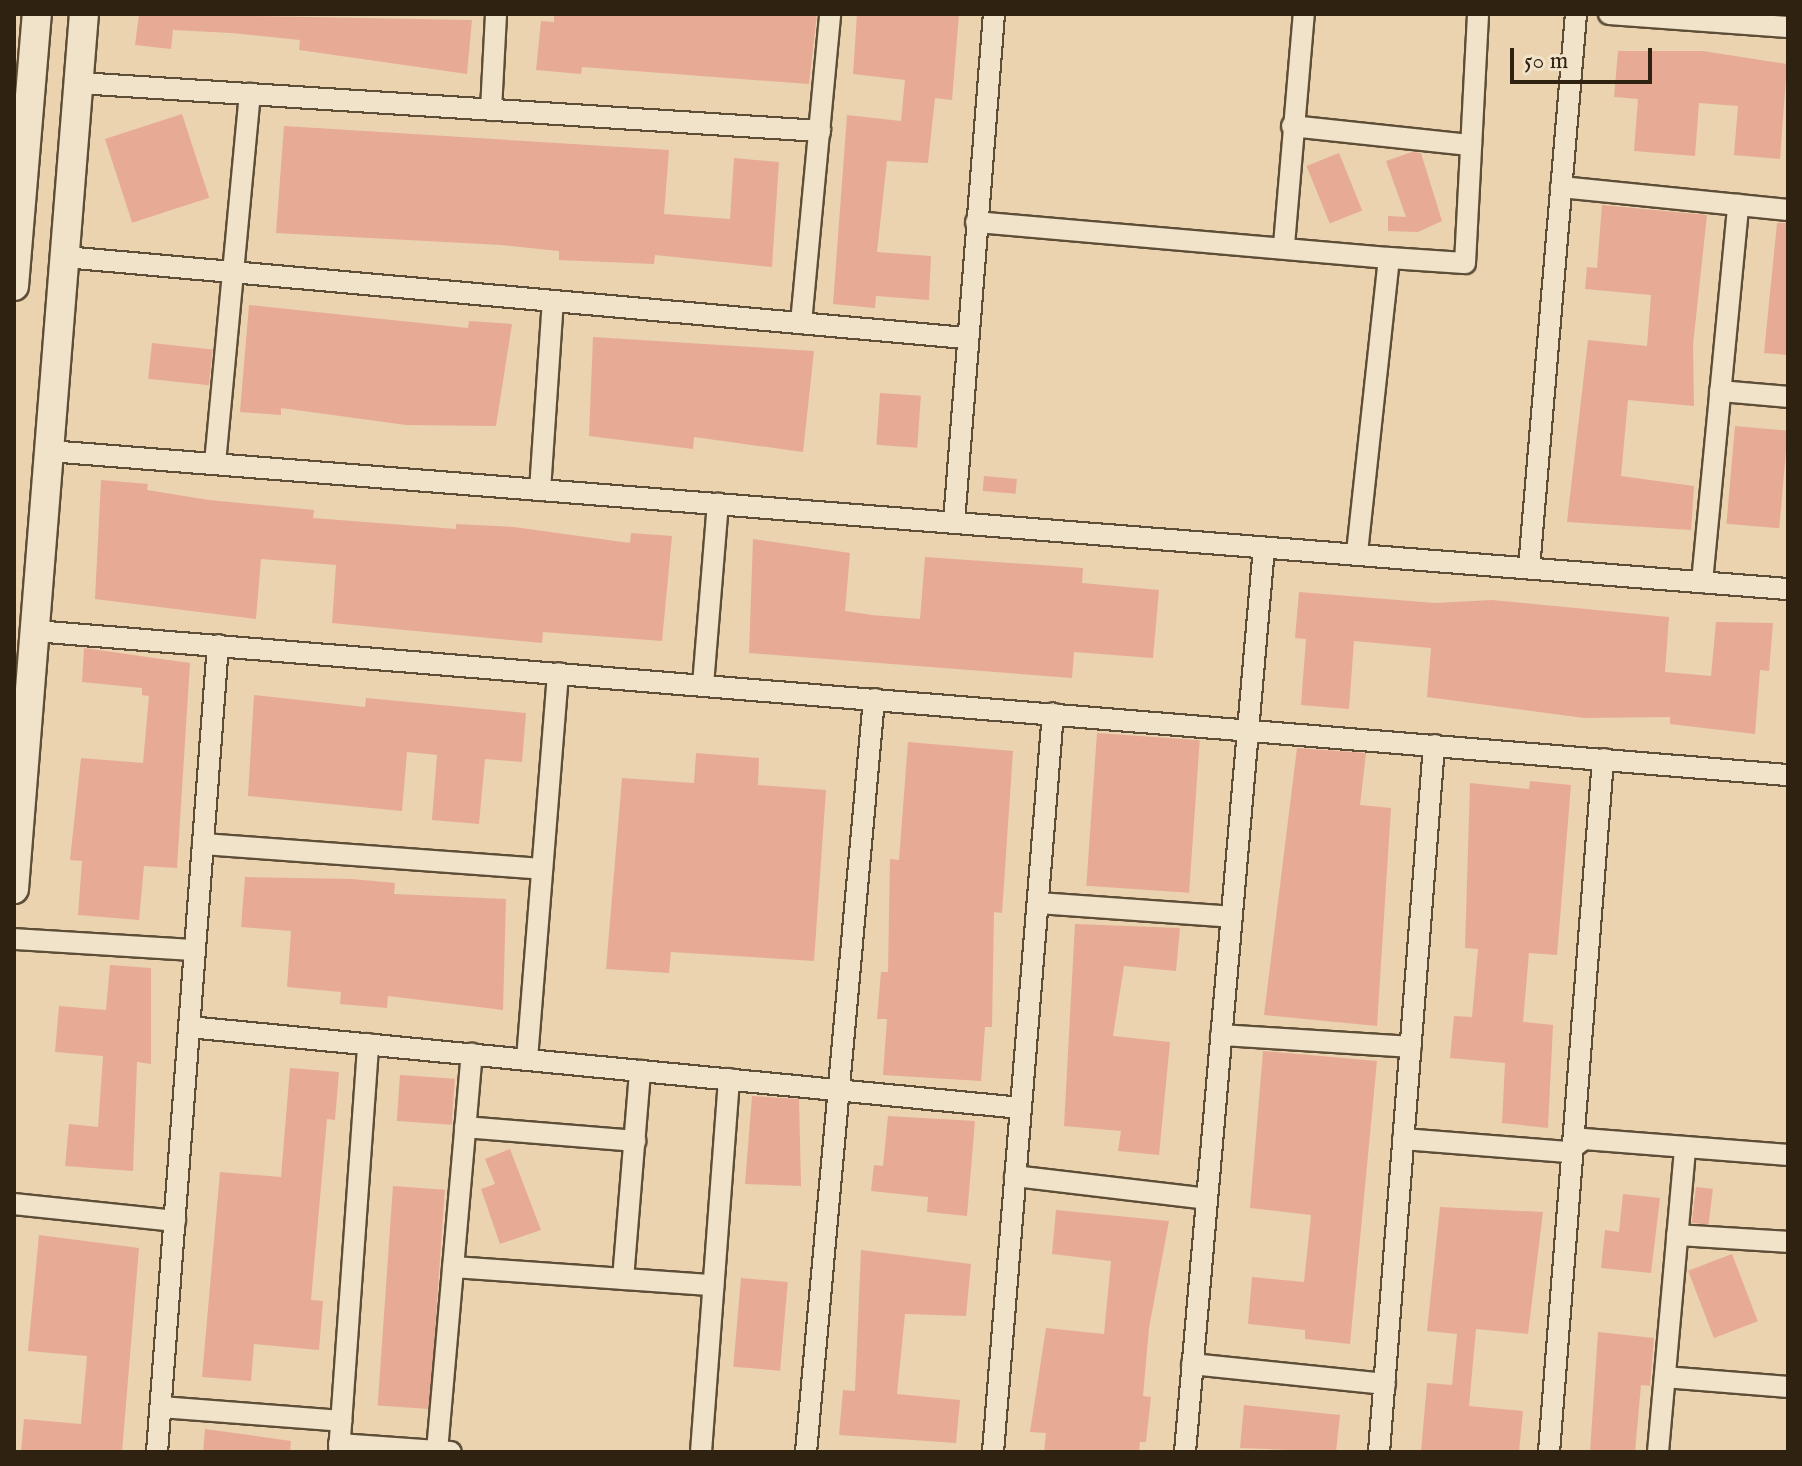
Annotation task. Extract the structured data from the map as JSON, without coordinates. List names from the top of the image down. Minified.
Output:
{"scale_bar":"50 m"}
